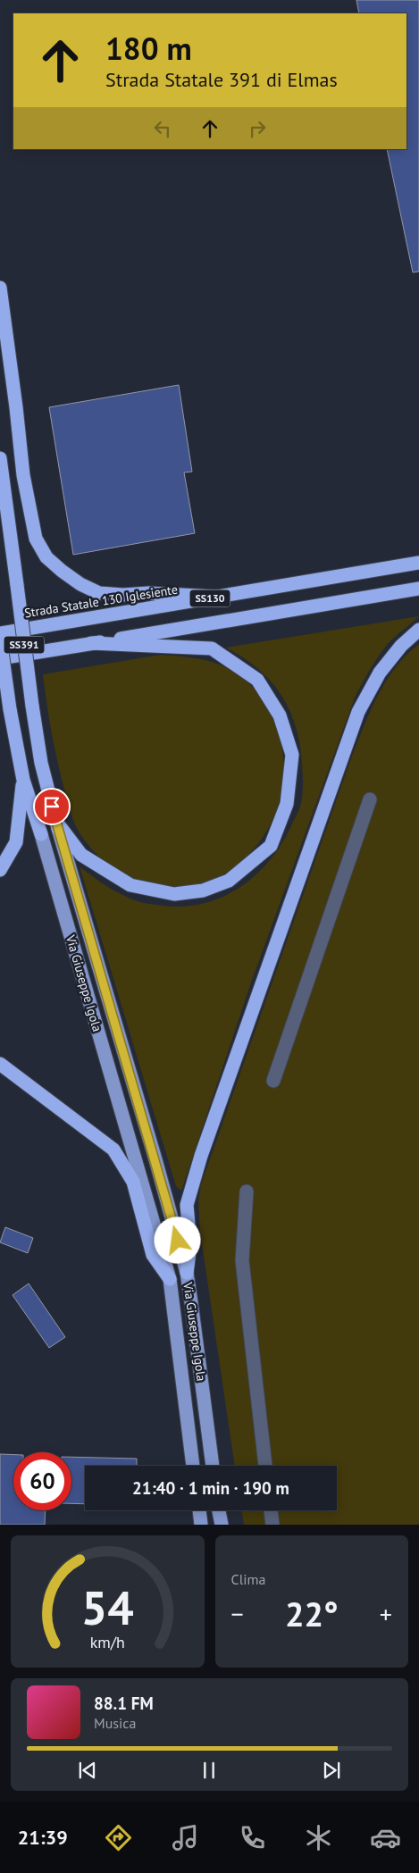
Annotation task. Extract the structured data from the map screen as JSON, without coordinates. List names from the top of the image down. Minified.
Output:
{"streets":{"highway":["SS130","Strada Statale 130 Iglesiente","SS391"],"main road":["Via Giuseppe Igola"]},"crossings":[["SS391","Via Giuseppe Igola"]],"page":{"turn":["180 m","Strada Statale 391 di Elmas"],"limit":"60","trip":"21:40 · 1 min · 190 m","tile":"Clima","heat":["−","22°","+"],"song":["88.1 FM","Musica"],"tabs":"21:39","gauge":["54","km/h"]}}
